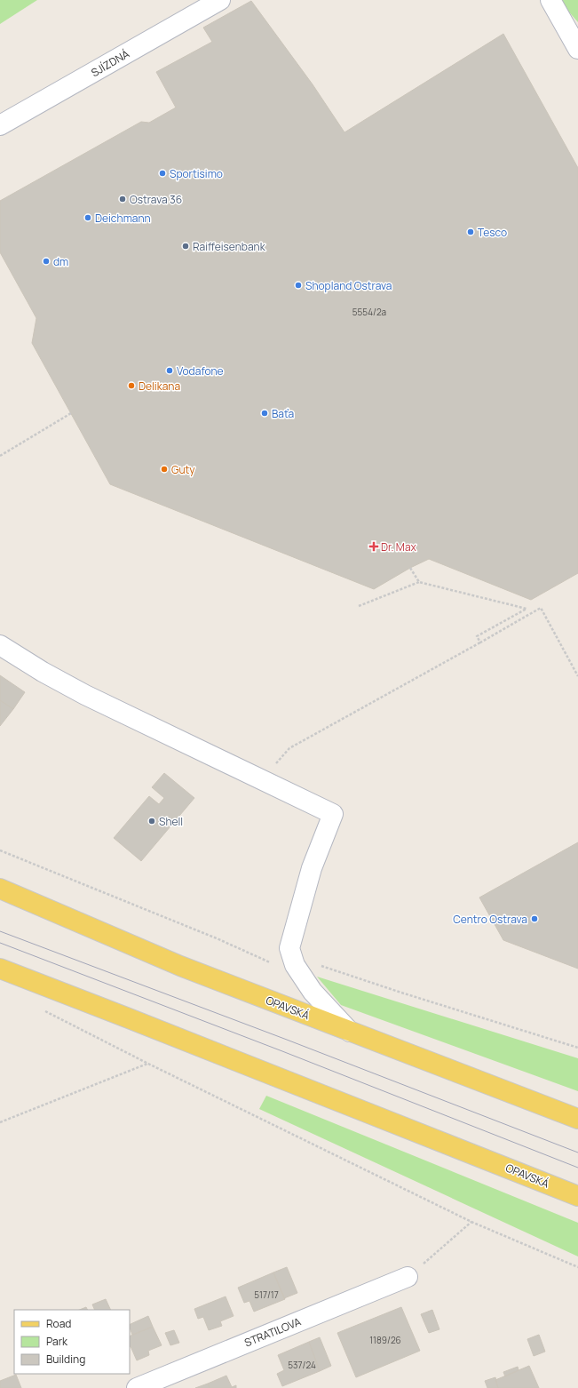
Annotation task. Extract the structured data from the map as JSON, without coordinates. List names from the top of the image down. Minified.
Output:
{"streets":{"main road":["OPAVSKÁ"],"street":["SJÍZDNÁ","STRATILOVA"]},"places":{"other":["Sportisimo","Ostrava 36","Deichmann","Tesco","Raiffeisenbank","dm","Shopland Ostrava","Vodafone","Delikana","Baťa","Guty","Shell","Centro Ostrava"],"health":["Dr. Max"]},"house_numbers":["5554/2a","517/17","1189/26","537/24"],"legend":["Road","Park","Building"]}
